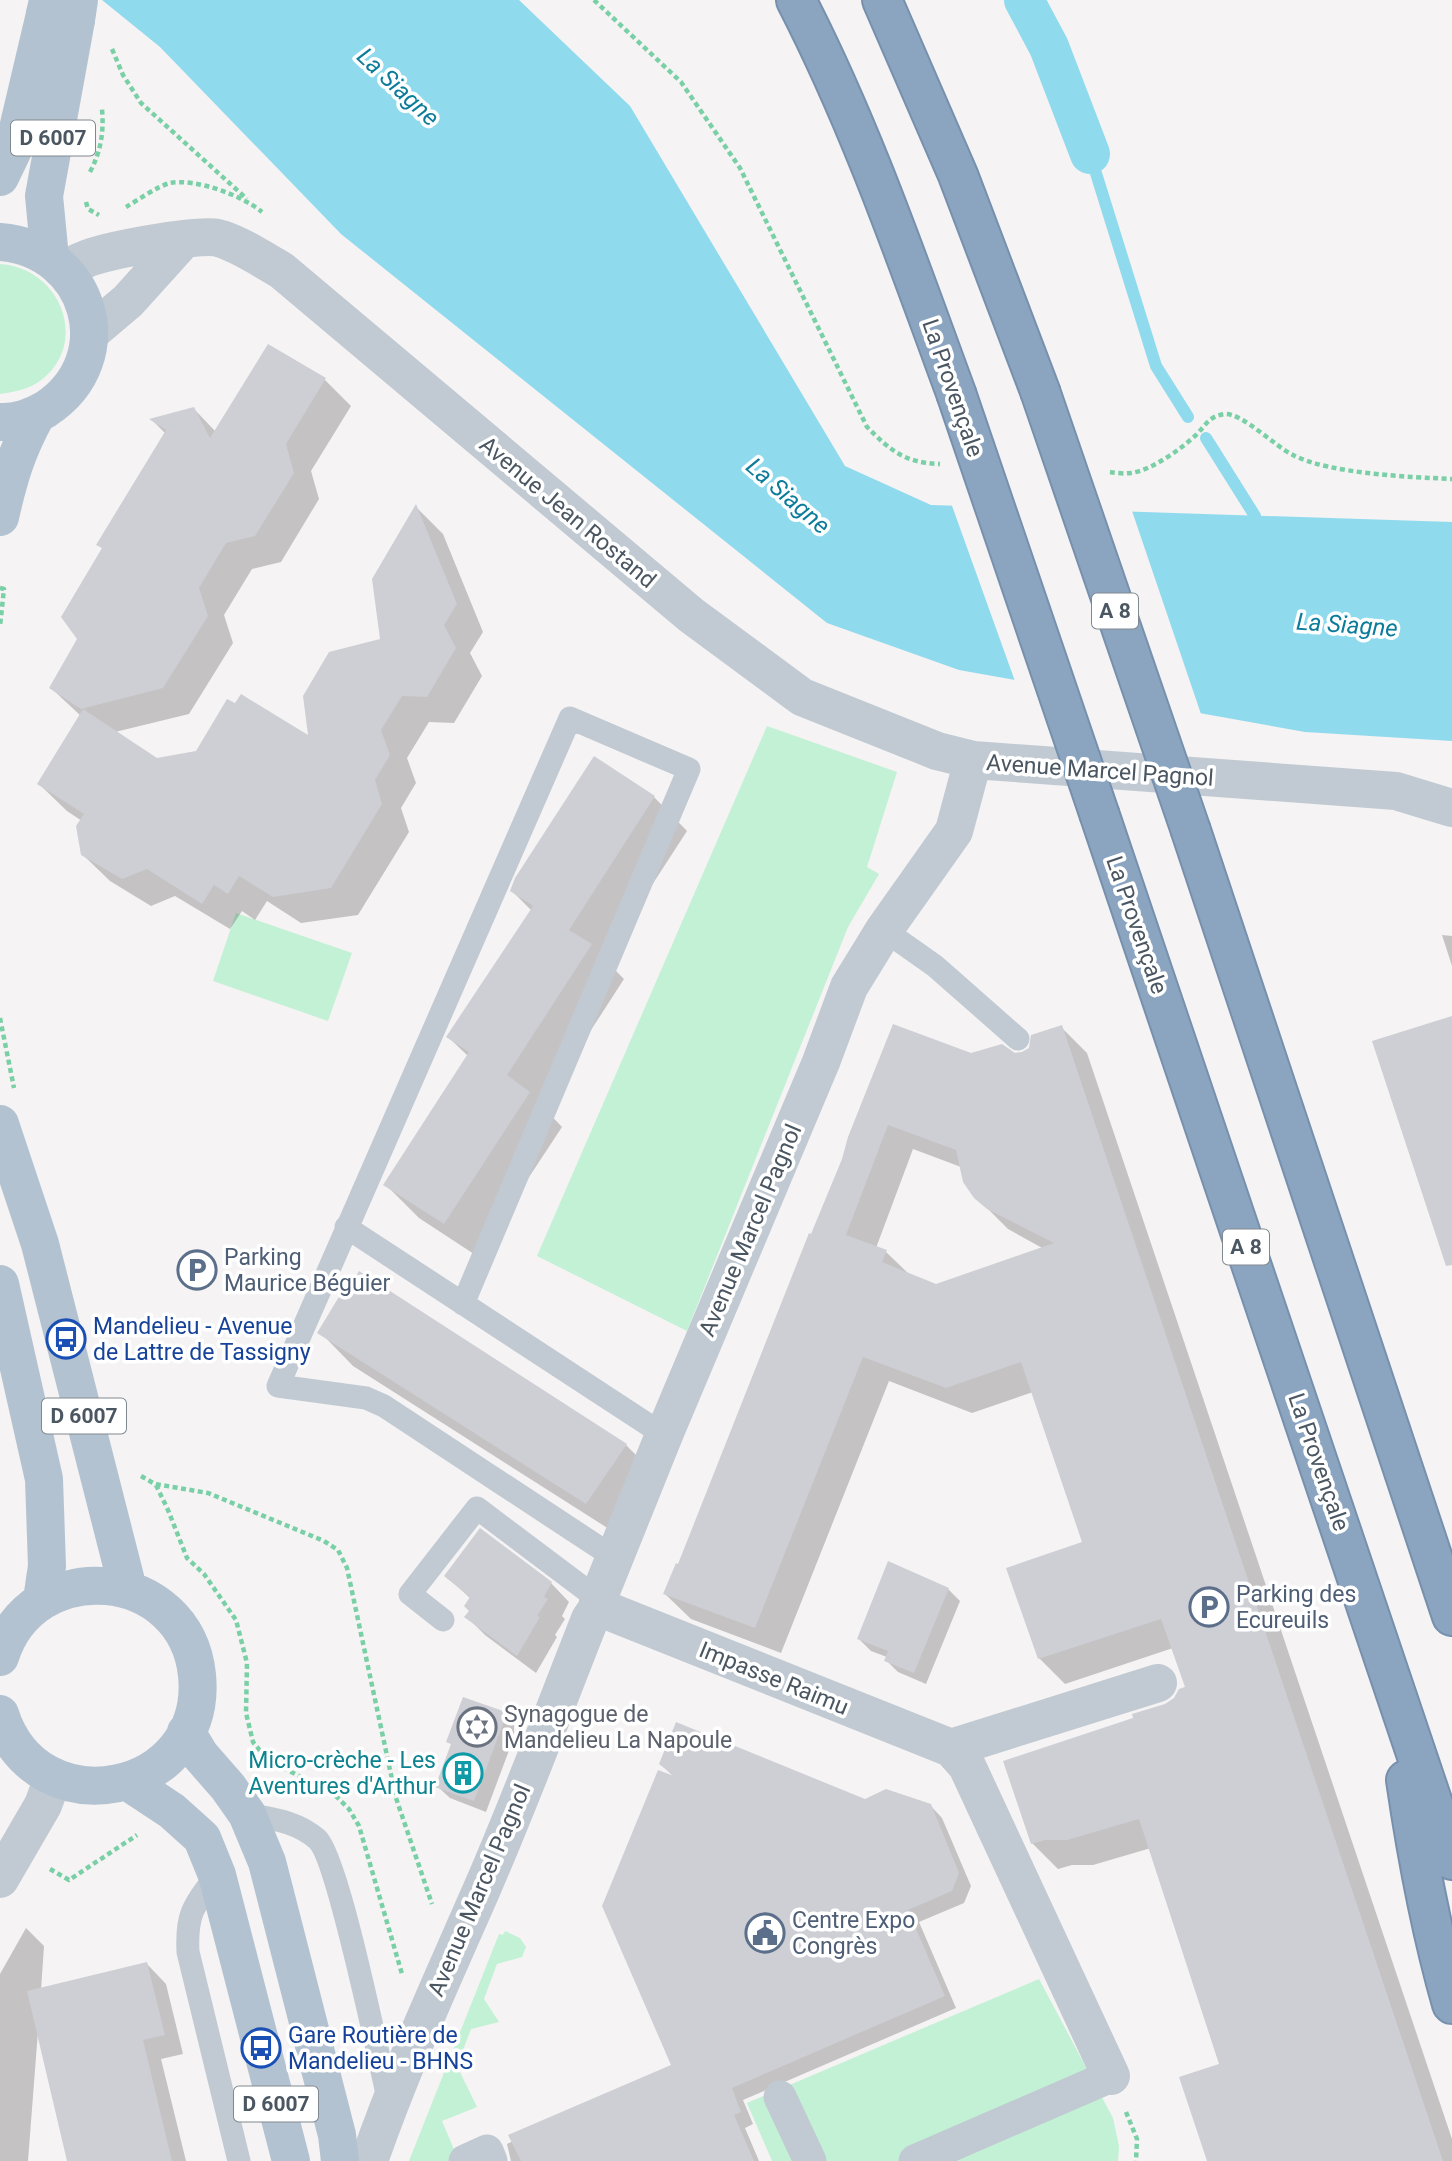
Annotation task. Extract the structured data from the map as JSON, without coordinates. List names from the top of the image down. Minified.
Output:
{"streets":{"highway":["La Provençale","A 8"],"main road":["D 6007"],"street":["Avenue Jean Rostand","Avenue Marcel Pagnol","Impasse Raimu"]},"crossings":[["D 6007","Avenue Jean Rostand"],["Avenue Jean Rostand","Avenue Marcel Pagnol"],["Avenue Marcel Pagnol","Impasse Raimu"]],"water":["La Siagne"],"places":{"parking":["Parking Maurice Béguier","Parking des Ecureuils"],"bus stop":["Mandelieu - Avenue de Lattre de Tassigny","Gare Routière de Mandelieu - BHNS"],"synagogue":["Synagogue de Mandelieu La Napoule"],"building":["Micro-crèche - Les Aventures d'Arthur"],"public building":["Centre Expo Congrès"]}}
